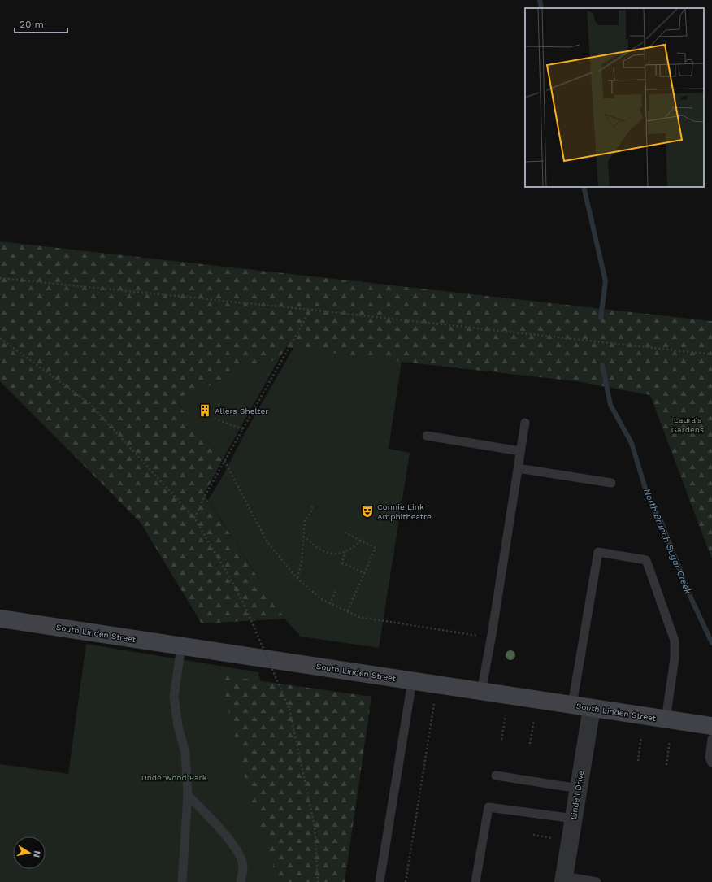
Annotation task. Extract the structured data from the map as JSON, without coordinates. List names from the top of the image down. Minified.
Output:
{"streets":{"main road":["South Linden Street"],"street":["Lindell Drive"]},"crossings":[["South Linden Street","Lindell Drive"]],"water":["North Branch Sugar Creek"],"parks":["Laura's Gardens","Underwood Park"],"places":{"building":["Allers Shelter"],"theatre":["Connie Link Amphitheatre"]},"scale_bar":"20 m","north":"right"}
